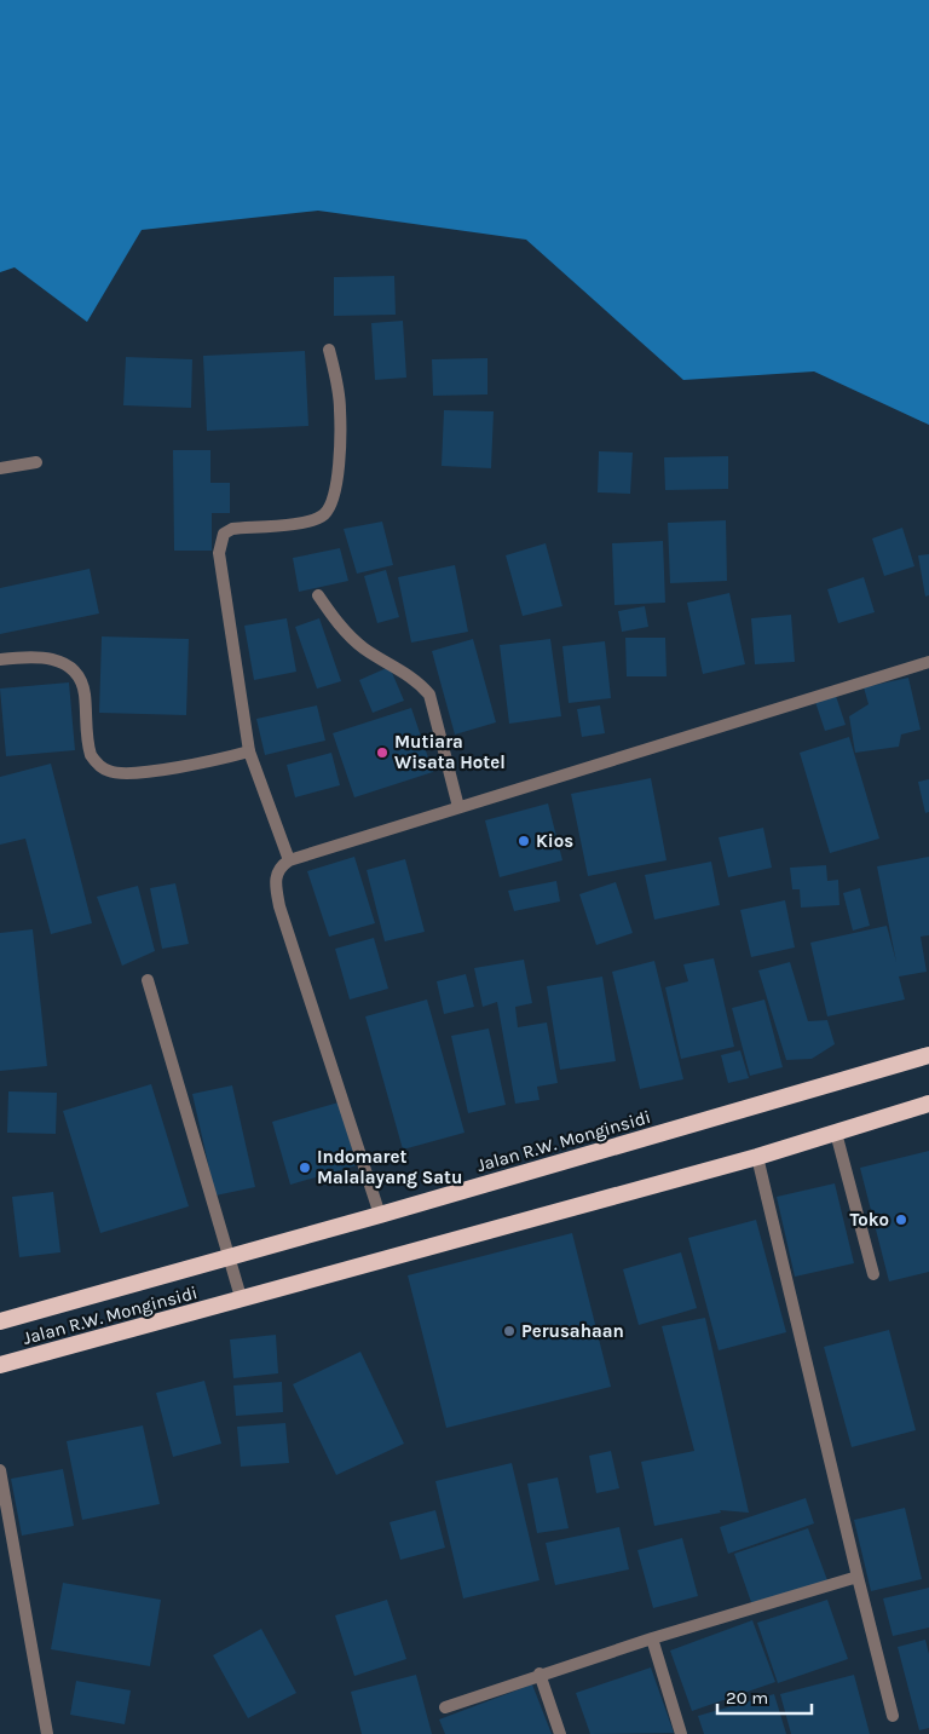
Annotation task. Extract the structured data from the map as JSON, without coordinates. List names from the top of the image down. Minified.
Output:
{"streets":{"highway":["Jalan R.W. Monginsidi"]},"places":["Mutiara Wisata Hotel","Kios","Indomaret Malalayang Satu","Toko","Perusahaan"],"scale_bar":"20 m"}
